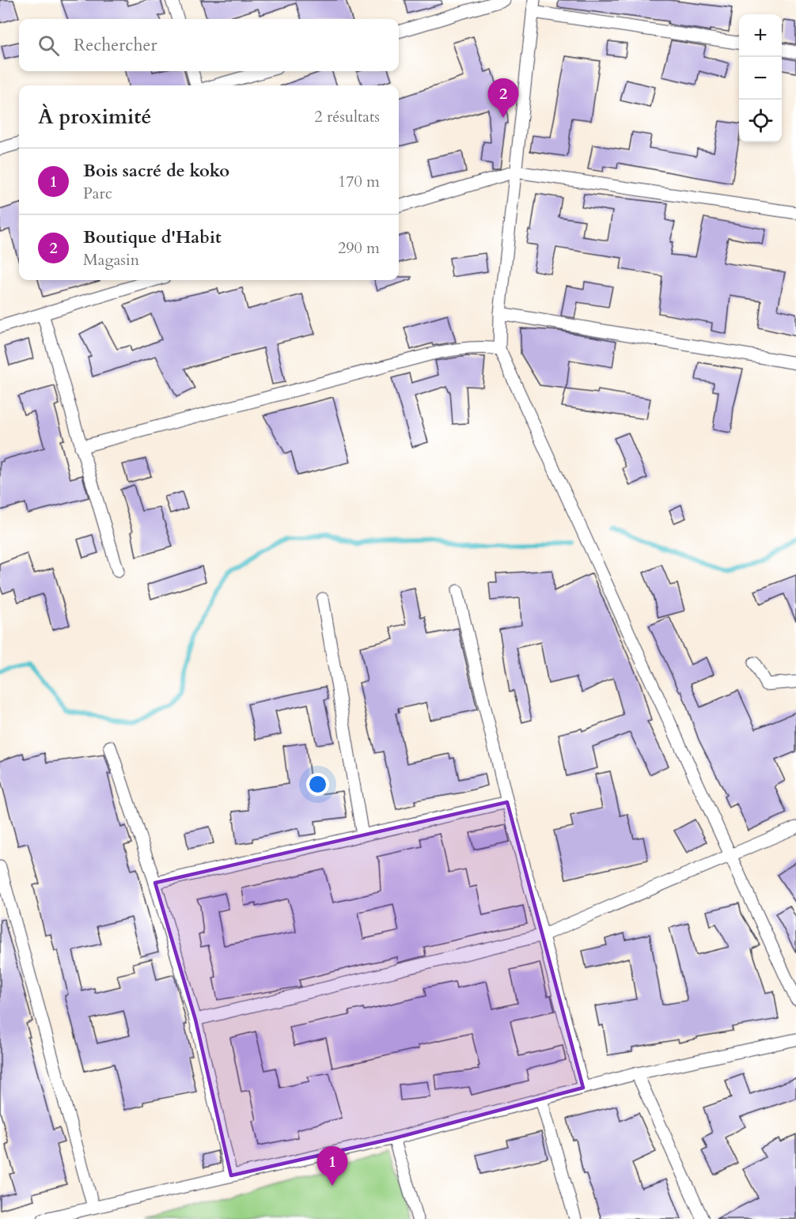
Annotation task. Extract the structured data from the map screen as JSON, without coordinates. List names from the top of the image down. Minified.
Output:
{"page":{"map_buttons":["+","−"],"search":"Rechercher","pins":["2","1"],"heading":["À proximité","2 résultats"],"list":[{"mark":"1","name":"Bois sacré de koko","note":"Parc","value":"170 m"},{"mark":"2","name":"Boutique d'Habit","note":"Magasin","value":"290 m"}]}}
